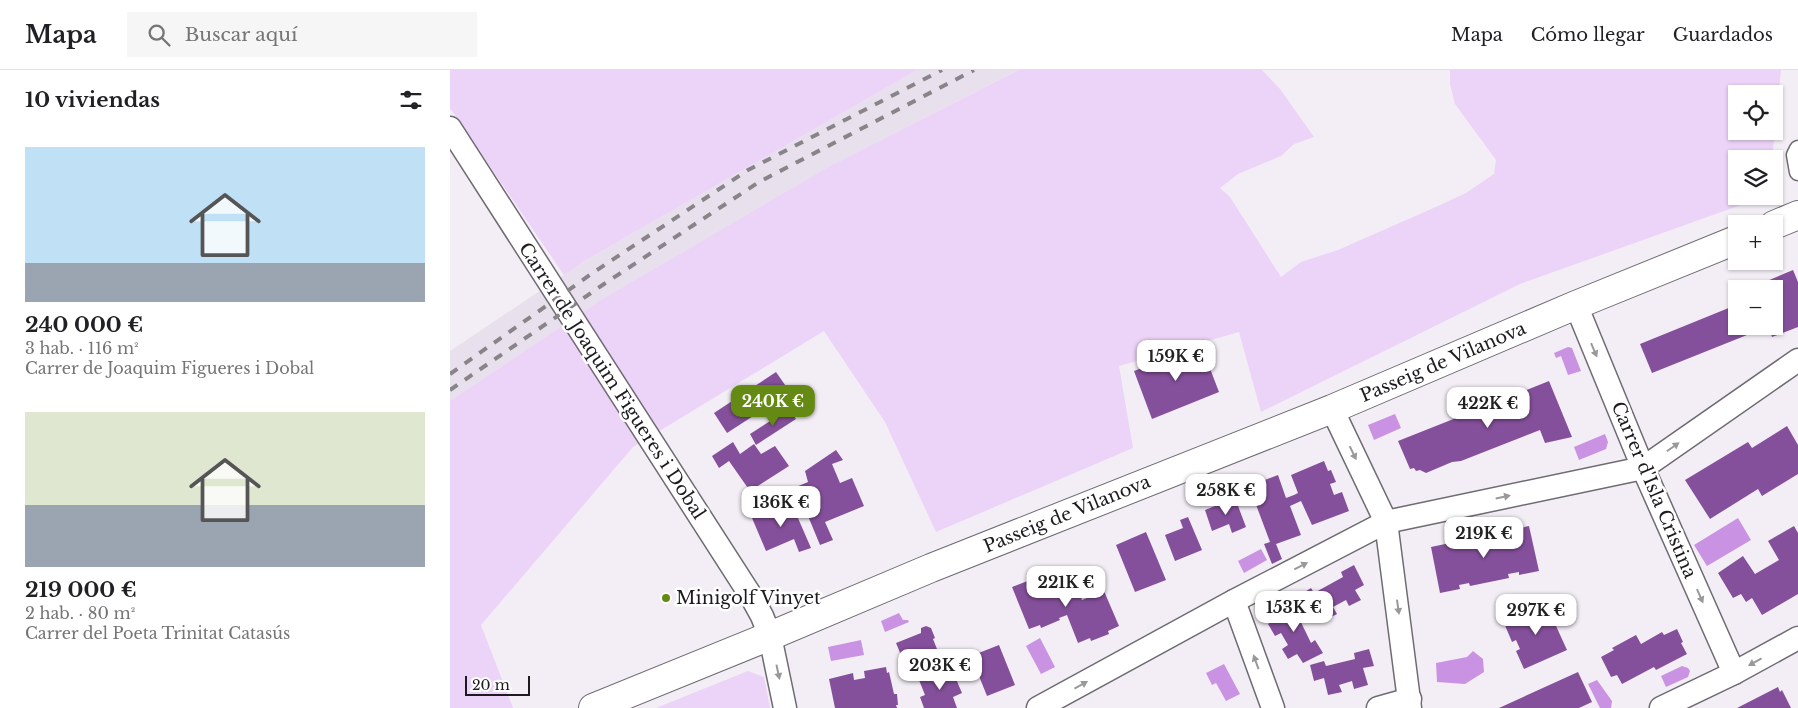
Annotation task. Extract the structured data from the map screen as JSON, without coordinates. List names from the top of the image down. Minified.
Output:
{"streets":{"street":["Passeig de Vilanova","Carrer de Joaquim Figueres i Dobal","Carrer d'Isla Cristina"]},"crossings":[["Passeig de Vilanova","Carrer de Joaquim Figueres i Dobal"],["Passeig de Vilanova","Carrer d'Isla Cristina"]],"one_way":["Carrer d'Isla Cristina"],"places":["Minigolf Vinyet"],"scale_bar":"20 m","page":{"header":"Mapa","search":"Buscar aquí","nav":["Mapa","Cómo llegar","Guardados"],"heading":"10 viviendas","map_buttons":["+","−"],"list":[{"name":"240 000 €","note":"3 hab. · 116 m² · Carrer de Joaquim Figueres i Dobal"},{"name":"219 000 €","note":"2 hab. · 80 m² · Carrer del Poeta Trinitat Catasús"}],"price":["159K €","240K €","422K €","258K €","136K €","219K €","221K €","153K €","297K €","203K €"],"scale":"20 m"}}
